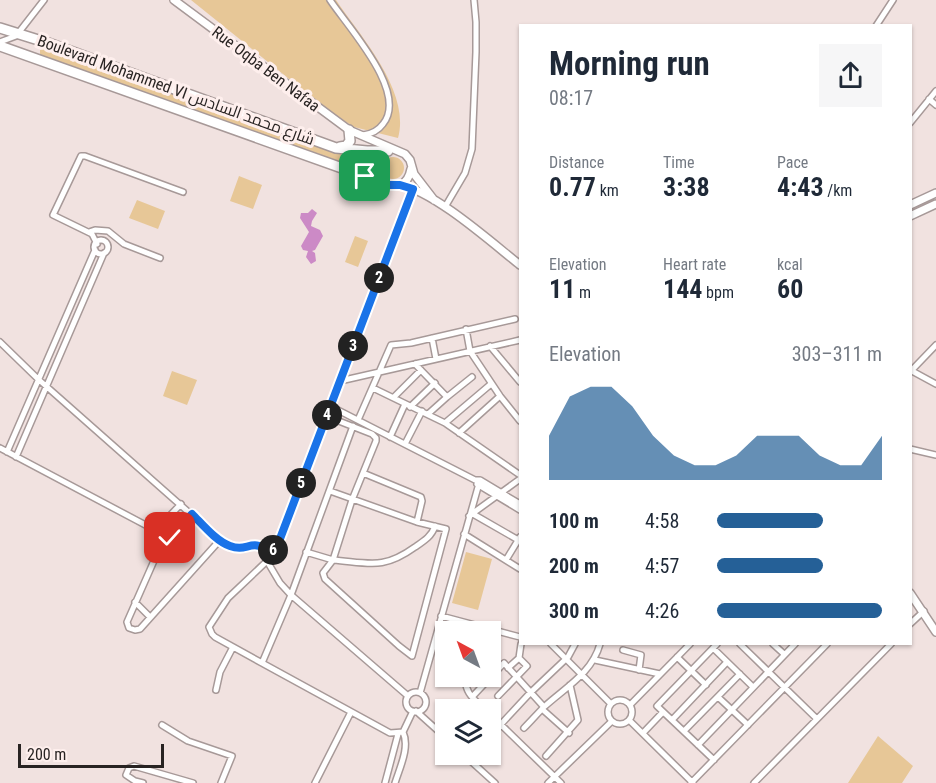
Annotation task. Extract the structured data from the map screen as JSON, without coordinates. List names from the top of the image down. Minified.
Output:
{"streets":{"main road":["Boulevard Mohammed VI شارع محمد السادس"],"street":["Rue Oqba Ben Nafaa"]},"crossings":[["Rue Oqba Ben Nafaa","Boulevard Mohammed VI شارع محمد السادس"]],"scale_bar":"200 m","north":"top left","page":{"heading":["Morning run","08:17"],"stats":[["Distance","0.77 km"],["Time","3:38"],["Pace","4:43 /km"],["Elevation","11 m"],["Heart rate","144 bpm"],["kcal","60"]],"pins":["2","3","4","5","6"],"chart":["Elevation","303–311 m"],"list":[{"name":"100 m","note":"4:58"},{"name":"200 m","note":"4:57"},{"name":"300 m","note":"4:26"}],"scale":"200 m"}}
